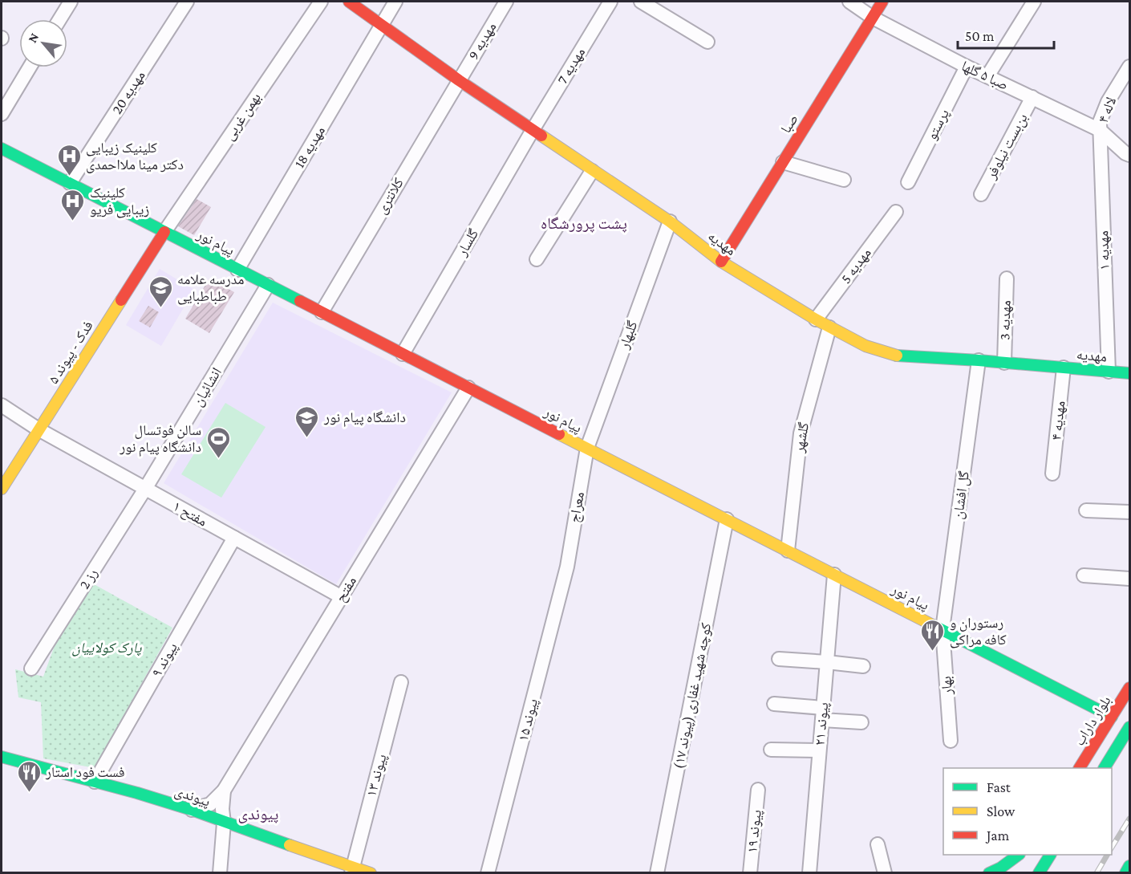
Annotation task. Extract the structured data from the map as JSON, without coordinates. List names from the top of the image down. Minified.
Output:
{"streets":{"street":["مهدیه 9","مهدیه 7","صبا ۵ گلها","مهدیه 20","لاله ۴","بهمن غربی","صبا","پرستو","بن‌بست نیلوفر","مهدیه 18","کلانتری","پیام نور","گلسار","مهدیه","مهدیه ۱","مهدیه 5","مهدیه 3","گلبهار","فدک - پیوند ۵","انشائیان","مهدیه ۴","گلشهر","گل افشان","معراج","مفتح ۱","رز 2","مفتح","پیوند ۹","بهار","کوچه شهید غفاری (پیوند ۱۷)","پیوند ۱۵","بلوار داراب","پیوند ۲۱","پیوند ۱۳","پیوندی","پیوند ۱۹"]},"crossings":[["مهدیه 9","کلانتری"],["مهدیه 9","مهدیه"],["مهدیه 7","گلسار"],["مهدیه 7","مهدیه"],["صبا ۵ گلها","لاله ۴"],["صبا ۵ گلها","صبا"],["صبا ۵ گلها","پرستو"],["صبا ۵ گلها","بن‌بست نیلوفر"],["صبا ۵ گلها","مهدیه ۱"],["مهدیه 20","پیام نور"],["لاله ۴","مهدیه ۱"],["بهمن غربی","پیام نور"],["بهمن غربی","فدک - پیوند ۵"],["صبا","مهدیه"],["مهدیه 18","پیام نور"],["مهدیه 18","مهدیه"],["کلانتری","پیام نور"],["کلانتری","مهدیه"],["پیام نور","گلسار"],["پیام نور","گلبهار"],["پیام نور","فدک - پیوند ۵"],["پیام نور","انشائیان"],["پیام نور","گلشهر"],["پیام نور","گل افشان"],["پیام نور","معراج"],["پیام نور","مفتح"],["پیام نور","بهار"],["پیام نور","کوچه شهید غفاری (پیوند ۱۷)"],["پیام نور","بلوار داراب"],["پیام نور","پیوند ۲۱"],["گلسار","مهدیه"],["مهدیه","مهدیه ۱"],["مهدیه","مهدیه 5"],["مهدیه","مهدیه 3"],["مهدیه","گلبهار"],["مهدیه","مهدیه ۴"],["مهدیه","گلشهر"],["مهدیه","گل افشان"],["گلبهار","معراج"],["فدک - پیوند ۵","مفتح ۱"],["انشائیان","مفتح ۱"],["انشائیان","رز 2"],["گل افشان","بهار"],["معراج","پیوند ۱۵"],["مفتح ۱","رز 2"],["مفتح ۱","مفتح"],["مفتح ۱","پیوند ۹"],["پیوند ۹","پیوندی"],["پیوند ۱۳","پیوندی"]],"districts":["پشت پرورشگاه","پیوندی"],"parks":["پارک کولاییان"],"places":{"hospital":["کلینیک زیبایی دکتر مینا ملااحمدی","کلینیک زیبایی فریو"],"school or university":["مدرسه علامه طباطبایی","دانشگاه پیام نور"],"sports":["سالن فوتسال دانشگاه پیام نور"],"restaurant":["رستوران و کافه مراکی","فست فود استار"]},"legend":["Fast","Slow","Jam"],"scale_bar":"50 m","north":"top left"}
